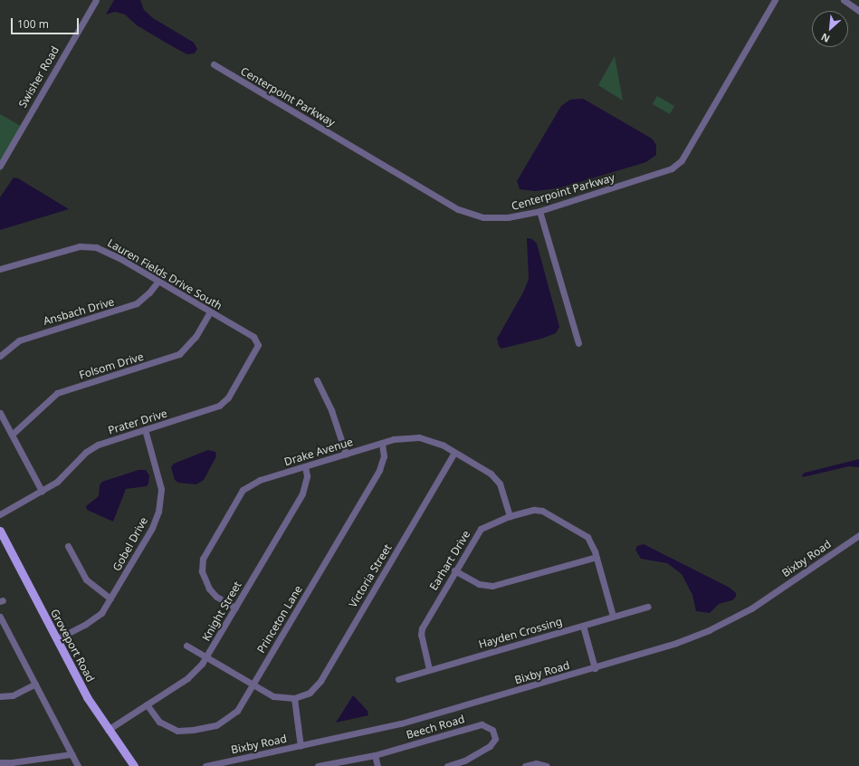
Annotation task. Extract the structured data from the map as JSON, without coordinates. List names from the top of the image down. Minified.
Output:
{"streets":{"main road":["Groveport Road"],"street":["Swisher Road","Centerpoint Parkway","Lauren Fields Drive South","Ansbach Drive","Folsom Drive","Prater Drive","Drake Avenue","Gobel Drive","Bixby Road","Earhart Drive","Victoria Street","Knight Street","Princeton Lane","Hayden Crossing","Beech Road"]},"crossings":[["Lauren Fields Drive South","Ansbach Drive"],["Lauren Fields Drive South","Folsom Drive"],["Lauren Fields Drive South","Prater Drive"],["Prater Drive","Gobel Drive"],["Drake Avenue","Earhart Drive"],["Drake Avenue","Victoria Street"],["Drake Avenue","Knight Street"],["Drake Avenue","Princeton Lane"],["Gobel Drive","Groveport Road"],["Earhart Drive","Hayden Crossing"],["Knight Street","Princeton Lane"],["Knight Street","Groveport Road"]],"scale_bar":"100 m","north":"bottom left"}
